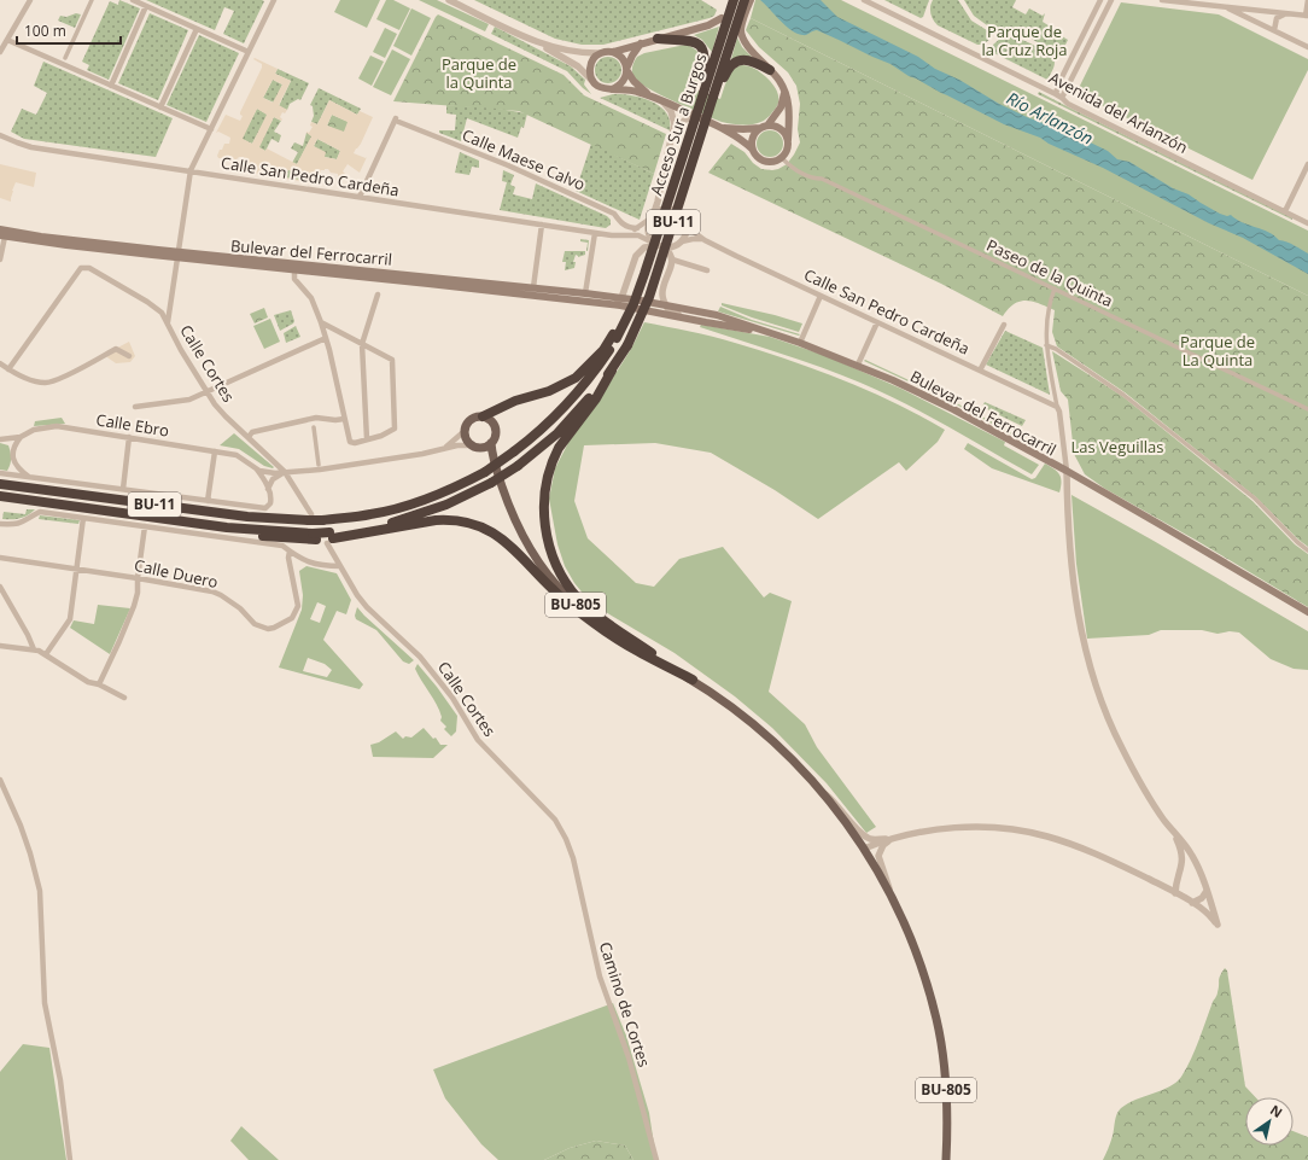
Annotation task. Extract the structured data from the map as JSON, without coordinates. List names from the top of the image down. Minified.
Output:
{"streets":{"highway":["Acceso Sur a Burgos","BU-11"],"main road":["Bulevar del Ferrocarril","BU-805"],"street":["Avenida del Arlanzón","Calle Maese Calvo","Calle San Pedro Cardeña","Paseo de la Quinta","Calle Cortes","Calle Ebro","Calle Duero","Camino de Cortes"]},"crossings":[["Acceso Sur a Burgos","BU-11"],["Calle Maese Calvo","Calle San Pedro Cardeña"],["BU-11","Calle Cortes"],["Calle Cortes","Calle Ebro"],["Calle Cortes","Camino de Cortes"]],"water":["Río Arlanzón"],"parks":["Parque de la Cruz Roja","Parque de la Quinta","Parque de La Quinta","Las Veguillas"],"scale_bar":"100 m","north":"top right"}
